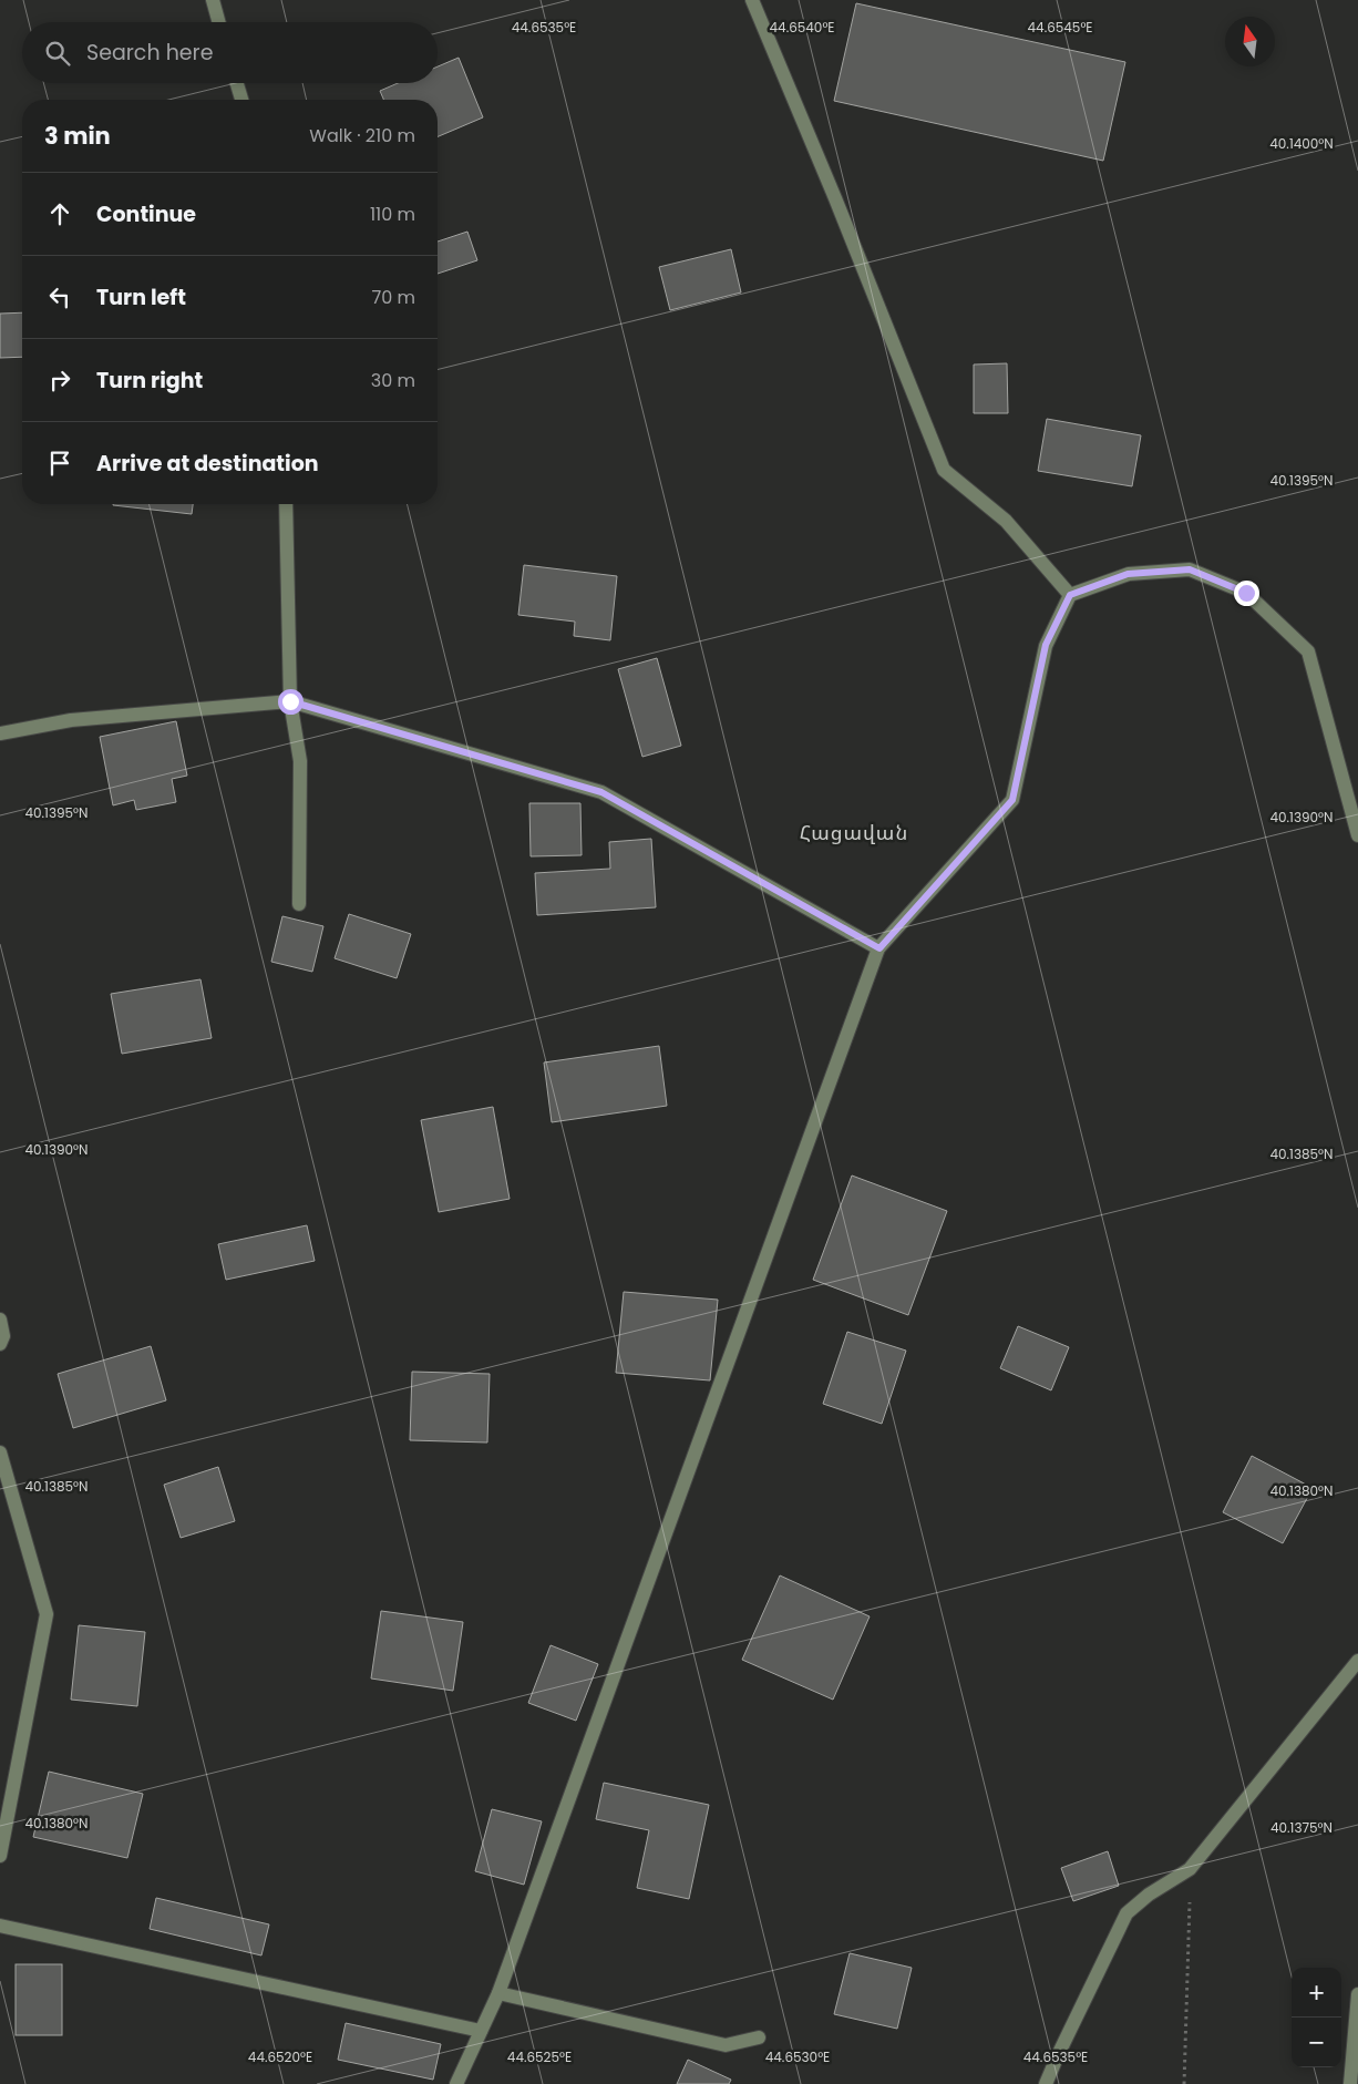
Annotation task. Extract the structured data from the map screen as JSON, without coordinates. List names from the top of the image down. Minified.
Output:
{"districts":["Հացավան"],"north":"top","page":{"search":"Search here","heading":["3 min","Walk · 210 m"],"list":[["Continue","110 m"],["Turn left","70 m"],["Turn right","30 m"],"Arrive at destination"],"map_buttons":["+","−"]},"coordinates":["44.6535°E","44.6540°E","44.6545°E","40.1400°N","40.1395°N","40.1390°N","40.1385°N","40.1380°N","40.1375°N","44.6520°E","44.6525°E","44.6530°E"]}
